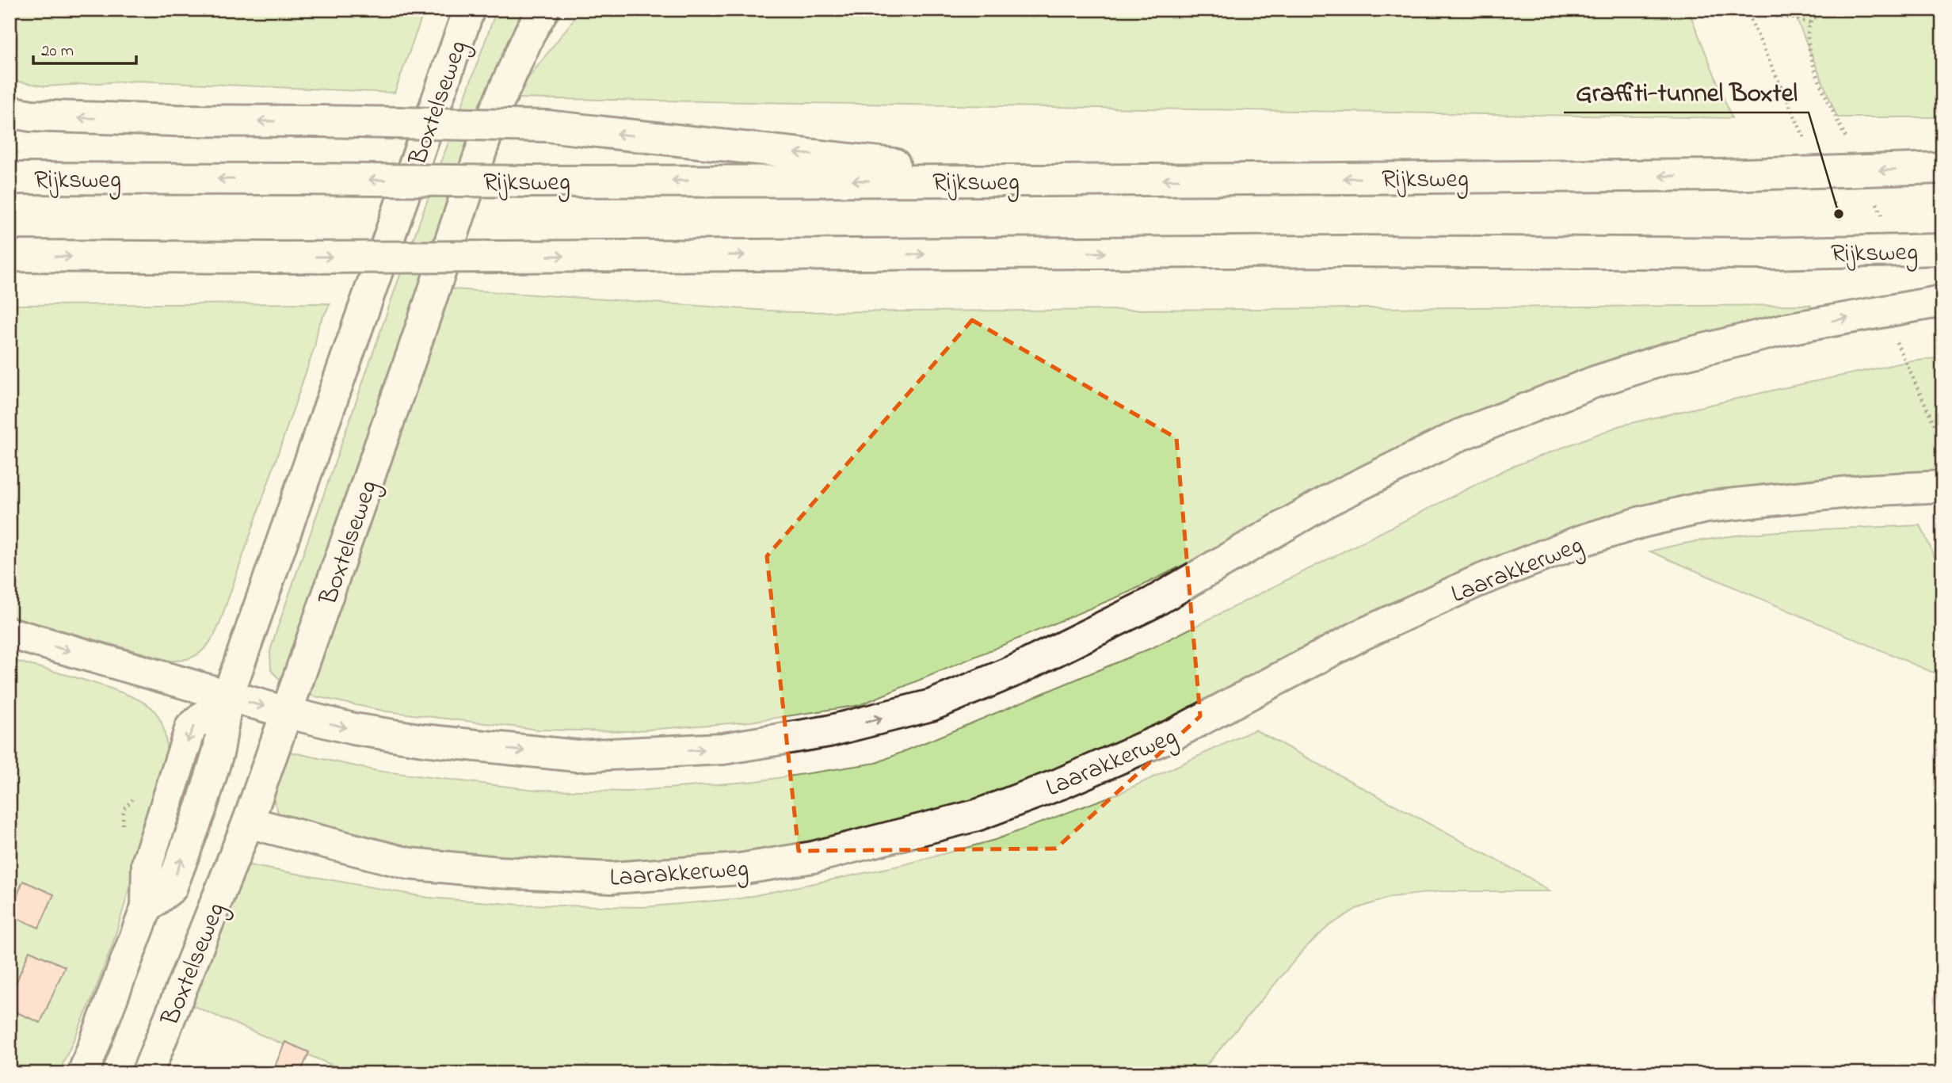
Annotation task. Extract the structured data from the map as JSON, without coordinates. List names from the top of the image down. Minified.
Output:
{"streets":{"main road":["Boxtelseweg","Rijksweg","Laarakkerweg"]},"crossings":[["Boxtelseweg","Laarakkerweg"]],"places":["Graffiti-tunnel Boxtel"],"scale_bar":"20 m"}
